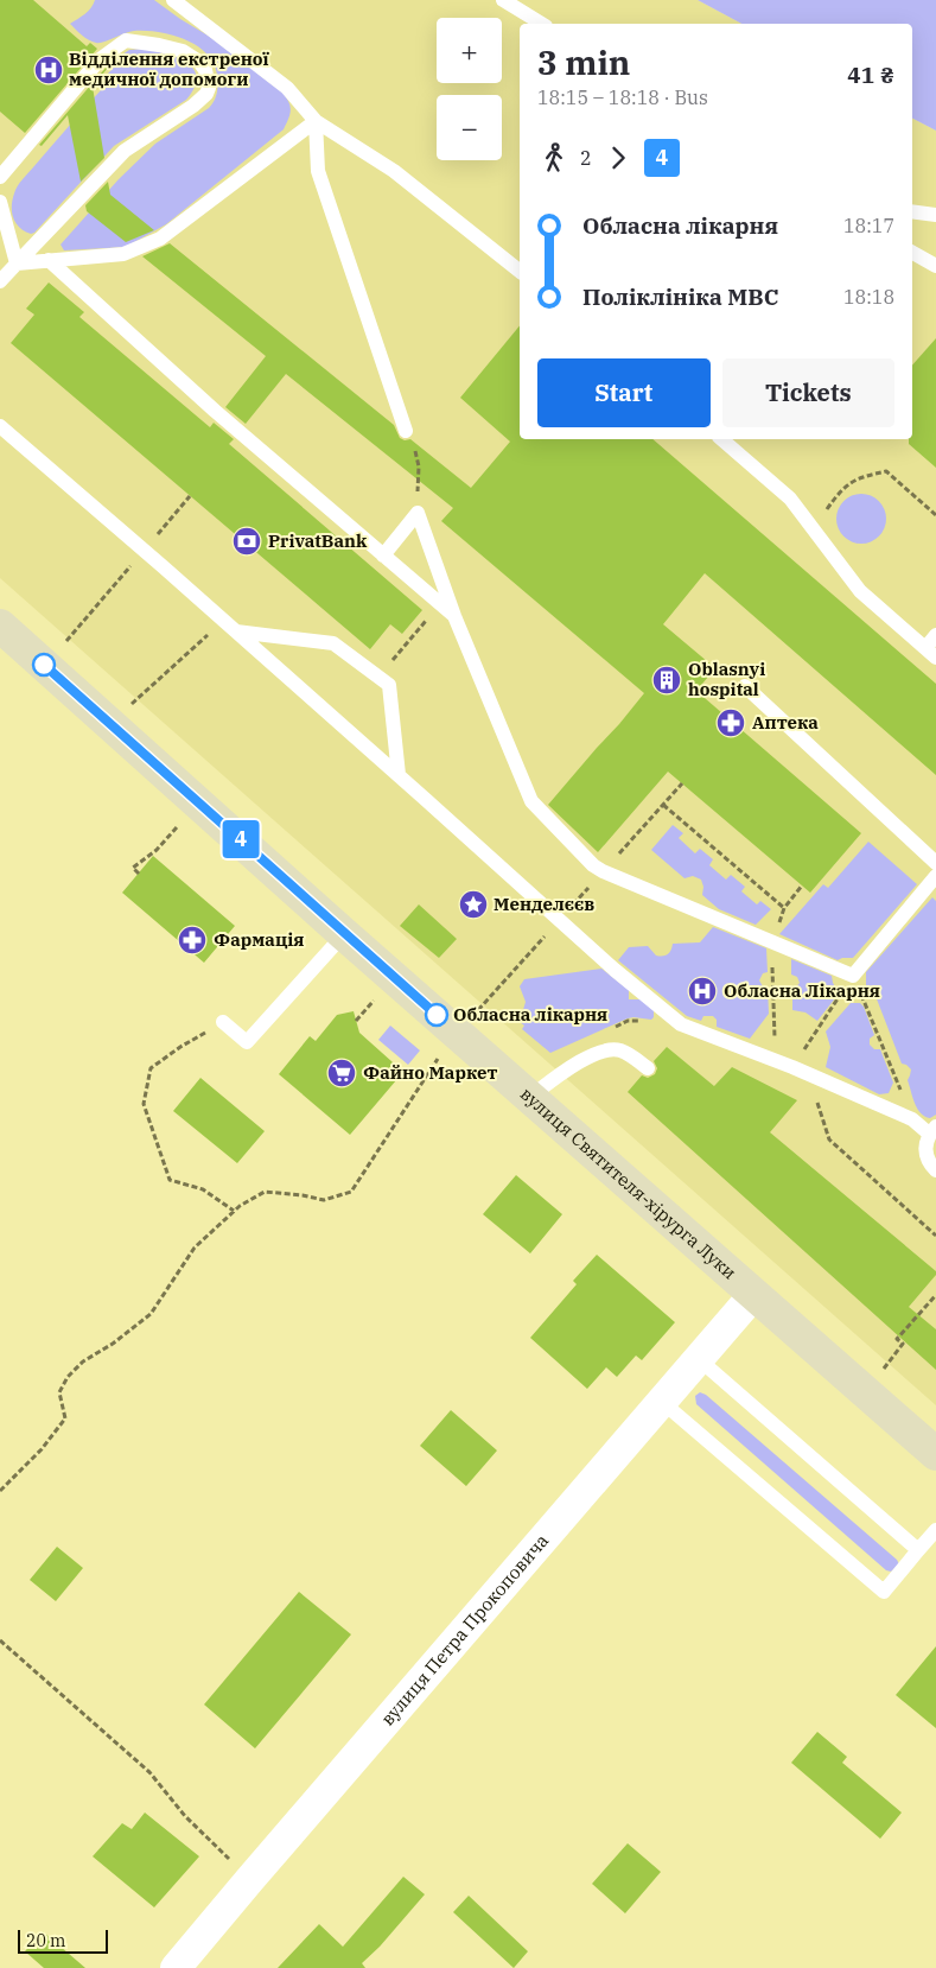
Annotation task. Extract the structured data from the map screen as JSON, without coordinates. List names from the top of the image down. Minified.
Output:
{"streets":{"street":["вулиця Святителя-хірурга Луки","вулиця Петра Прокоповича"]},"crossings":[["вулиця Святителя-хірурга Луки","вулиця Петра Прокоповича"]],"places":{"hospital":["Відділення екстреної медичної допомоги","Обласна Лікарня"],"bank":["PrivatBank"],"building":["Oblasnyi hospital"],"pharmacy":["Аптека","Фармація"],"place":["Менделєєв"],"other":["Обласна лікарня"],"supermarket":["Файно Маркет"]},"lines":["bus line 4"],"scale_bar":"20 m","page":{"on_map":"4","map_buttons":["+","−"],"heading":["3 min","18:15 – 18:18 · Bus","41 ₴"],"legs":["2","4"],"list":[{"name":"Обласна лікарня","value":"18:17"},{"name":"Поліклініка МВС","value":"18:18"}],"buttons":["Start","Tickets"],"scale":"20 m"}}
